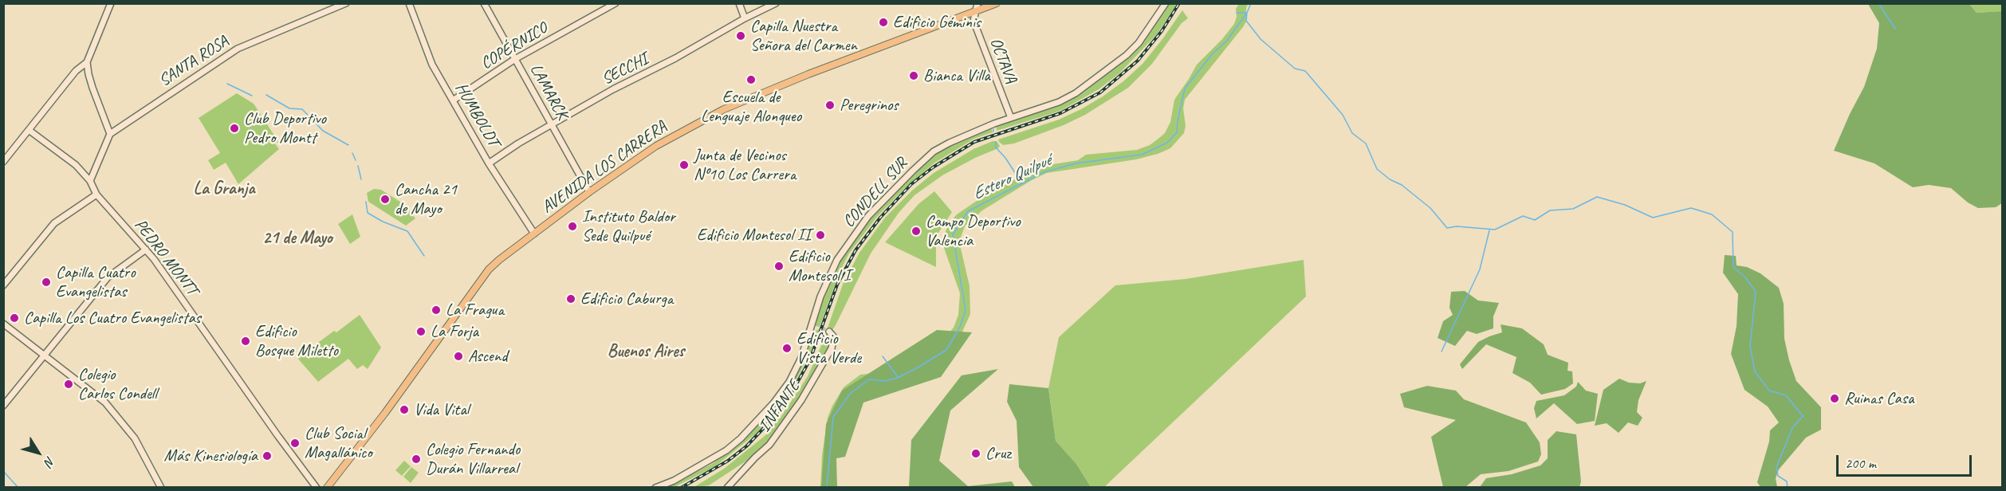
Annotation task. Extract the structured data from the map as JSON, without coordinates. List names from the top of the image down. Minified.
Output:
{"streets":{"main road":["AVENIDA LOS CARRERA"],"street":["COPÉRNICO","OCTAVA","SANTA ROSA","SECCHI","LAMARCK","HUMBOLDT","CONDELL SUR","PEDRO MONTT","INFANTE"]},"crossings":[["COPÉRNICO","LAMARCK"],["COPÉRNICO","HUMBOLDT"],["OCTAVA","AVENIDA LOS CARRERA"],["OCTAVA","CONDELL SUR"],["SECCHI","LAMARCK"],["SECCHI","HUMBOLDT"],["LAMARCK","AVENIDA LOS CARRERA"],["HUMBOLDT","AVENIDA LOS CARRERA"]],"districts":["La Granja","21 de Mayo","Buenos Aires"],"water":["Estero Quilpué"],"places":["Edificio Géminis","Capilla Nuestra Señora del Carmen","Bianca Villa","Escuela de Lenguaje Alonqueo","Peregrinos","Club Deportivo Pedro Montt","Junta de Vecinos Nº10 Los Carrera","Cancha 21 de Mayo","Instituto Baldor Sede Quilpué","Campo Deportivo Valencia","Edificio Montesol II","Edificio Montesol I","Capilla Cuatro Evangelistas","Edificio Caburga","La Fragua","Capilla Los Cuatro Evangelistas","La Forja","Edificio Bosque Miletto","Edificio Vista Verde","Ascend","Colegio Carlos Condell","Ruinas Casa","Vida Vital","Club Social Magallánico","Cruz","Más Kinesiología","Colegio Fernando Durán Villarreal"],"scale_bar":"200 m","north":"bottom right"}
